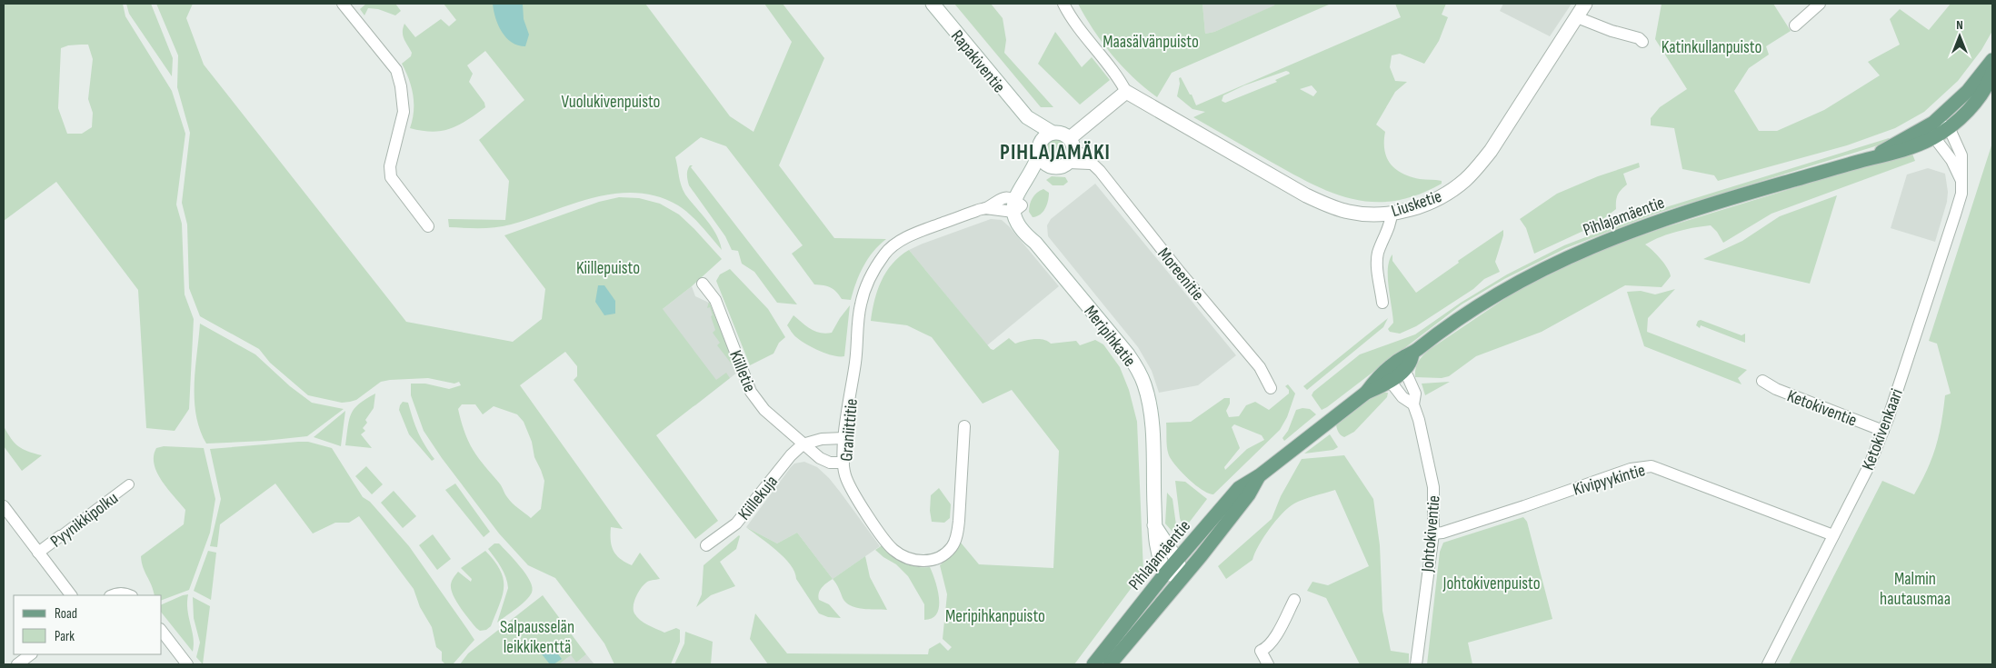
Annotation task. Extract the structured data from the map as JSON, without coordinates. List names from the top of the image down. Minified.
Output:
{"streets":{"main road":["Rapakiventie","Liusketie","Pihlajamäentie","Meripihkatie"],"street":["Moreenitie","Kiilletie","Ketokiventie","Ketokivenkaari","Graniittitie","Kivipyykintie","Kiillekuja","Pyynikkipolku","Johtokiventie"]},"crossings":[["Rapakiventie","Moreenitie"],["Pihlajamäentie","Meripihkatie"],["Pihlajamäentie","Ketokivenkaari"],["Pihlajamäentie","Johtokiventie"],["Meripihkatie","Graniittitie"],["Kiilletie","Graniittitie"],["Kiilletie","Kiillekuja"],["Ketokiventie","Ketokivenkaari"],["Ketokivenkaari","Kivipyykintie"],["Kivipyykintie","Johtokiventie"]],"districts":["PIHLAJAMÄKI"],"parks":["Maasälvänpuisto","Katinkullanpuisto","Vuolukivenpuisto","Kiillepuisto","Malmin hautausmaa","Johtokivenpuisto","Meripihkanpuisto","Salpausselän leikkikenttä"],"legend":["Road","Park"],"north":"top"}
